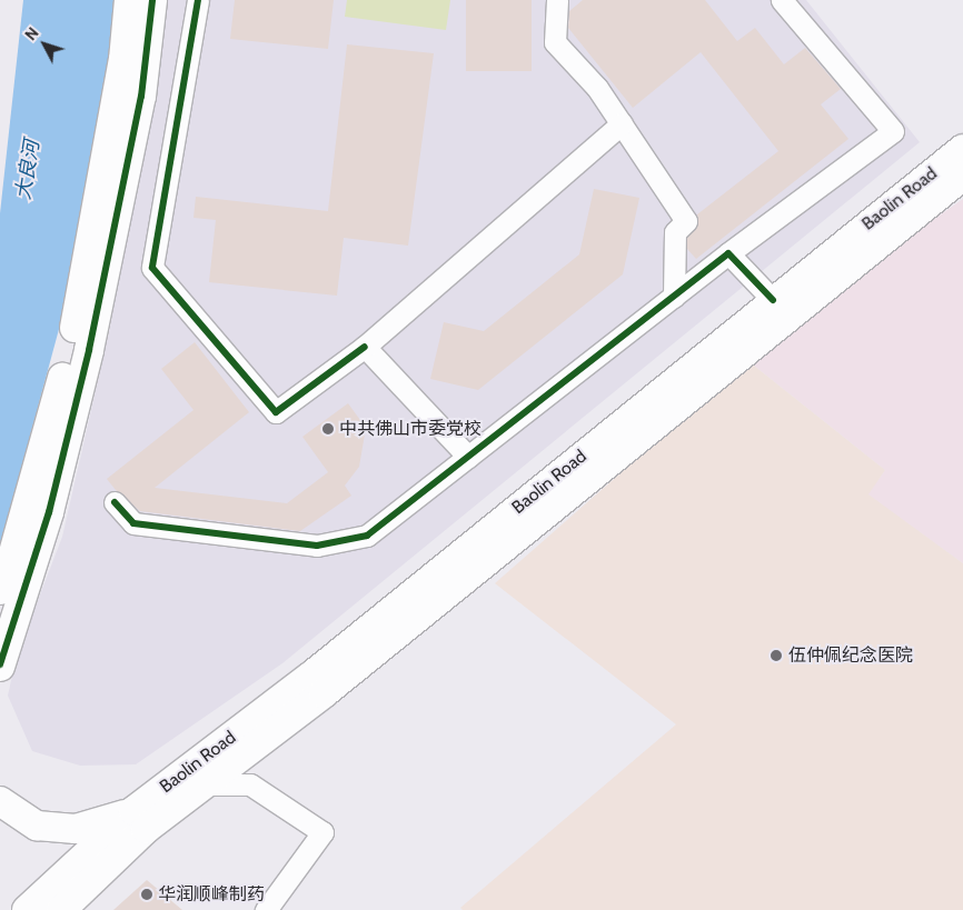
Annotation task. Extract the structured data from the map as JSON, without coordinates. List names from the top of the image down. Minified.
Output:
{"streets":{"main road":["Baolin Road"]},"water":["大良河"],"places":["中共佛山市委党校","伍仲佩纪念医院","华润顺峰制药"],"north":"top left"}
